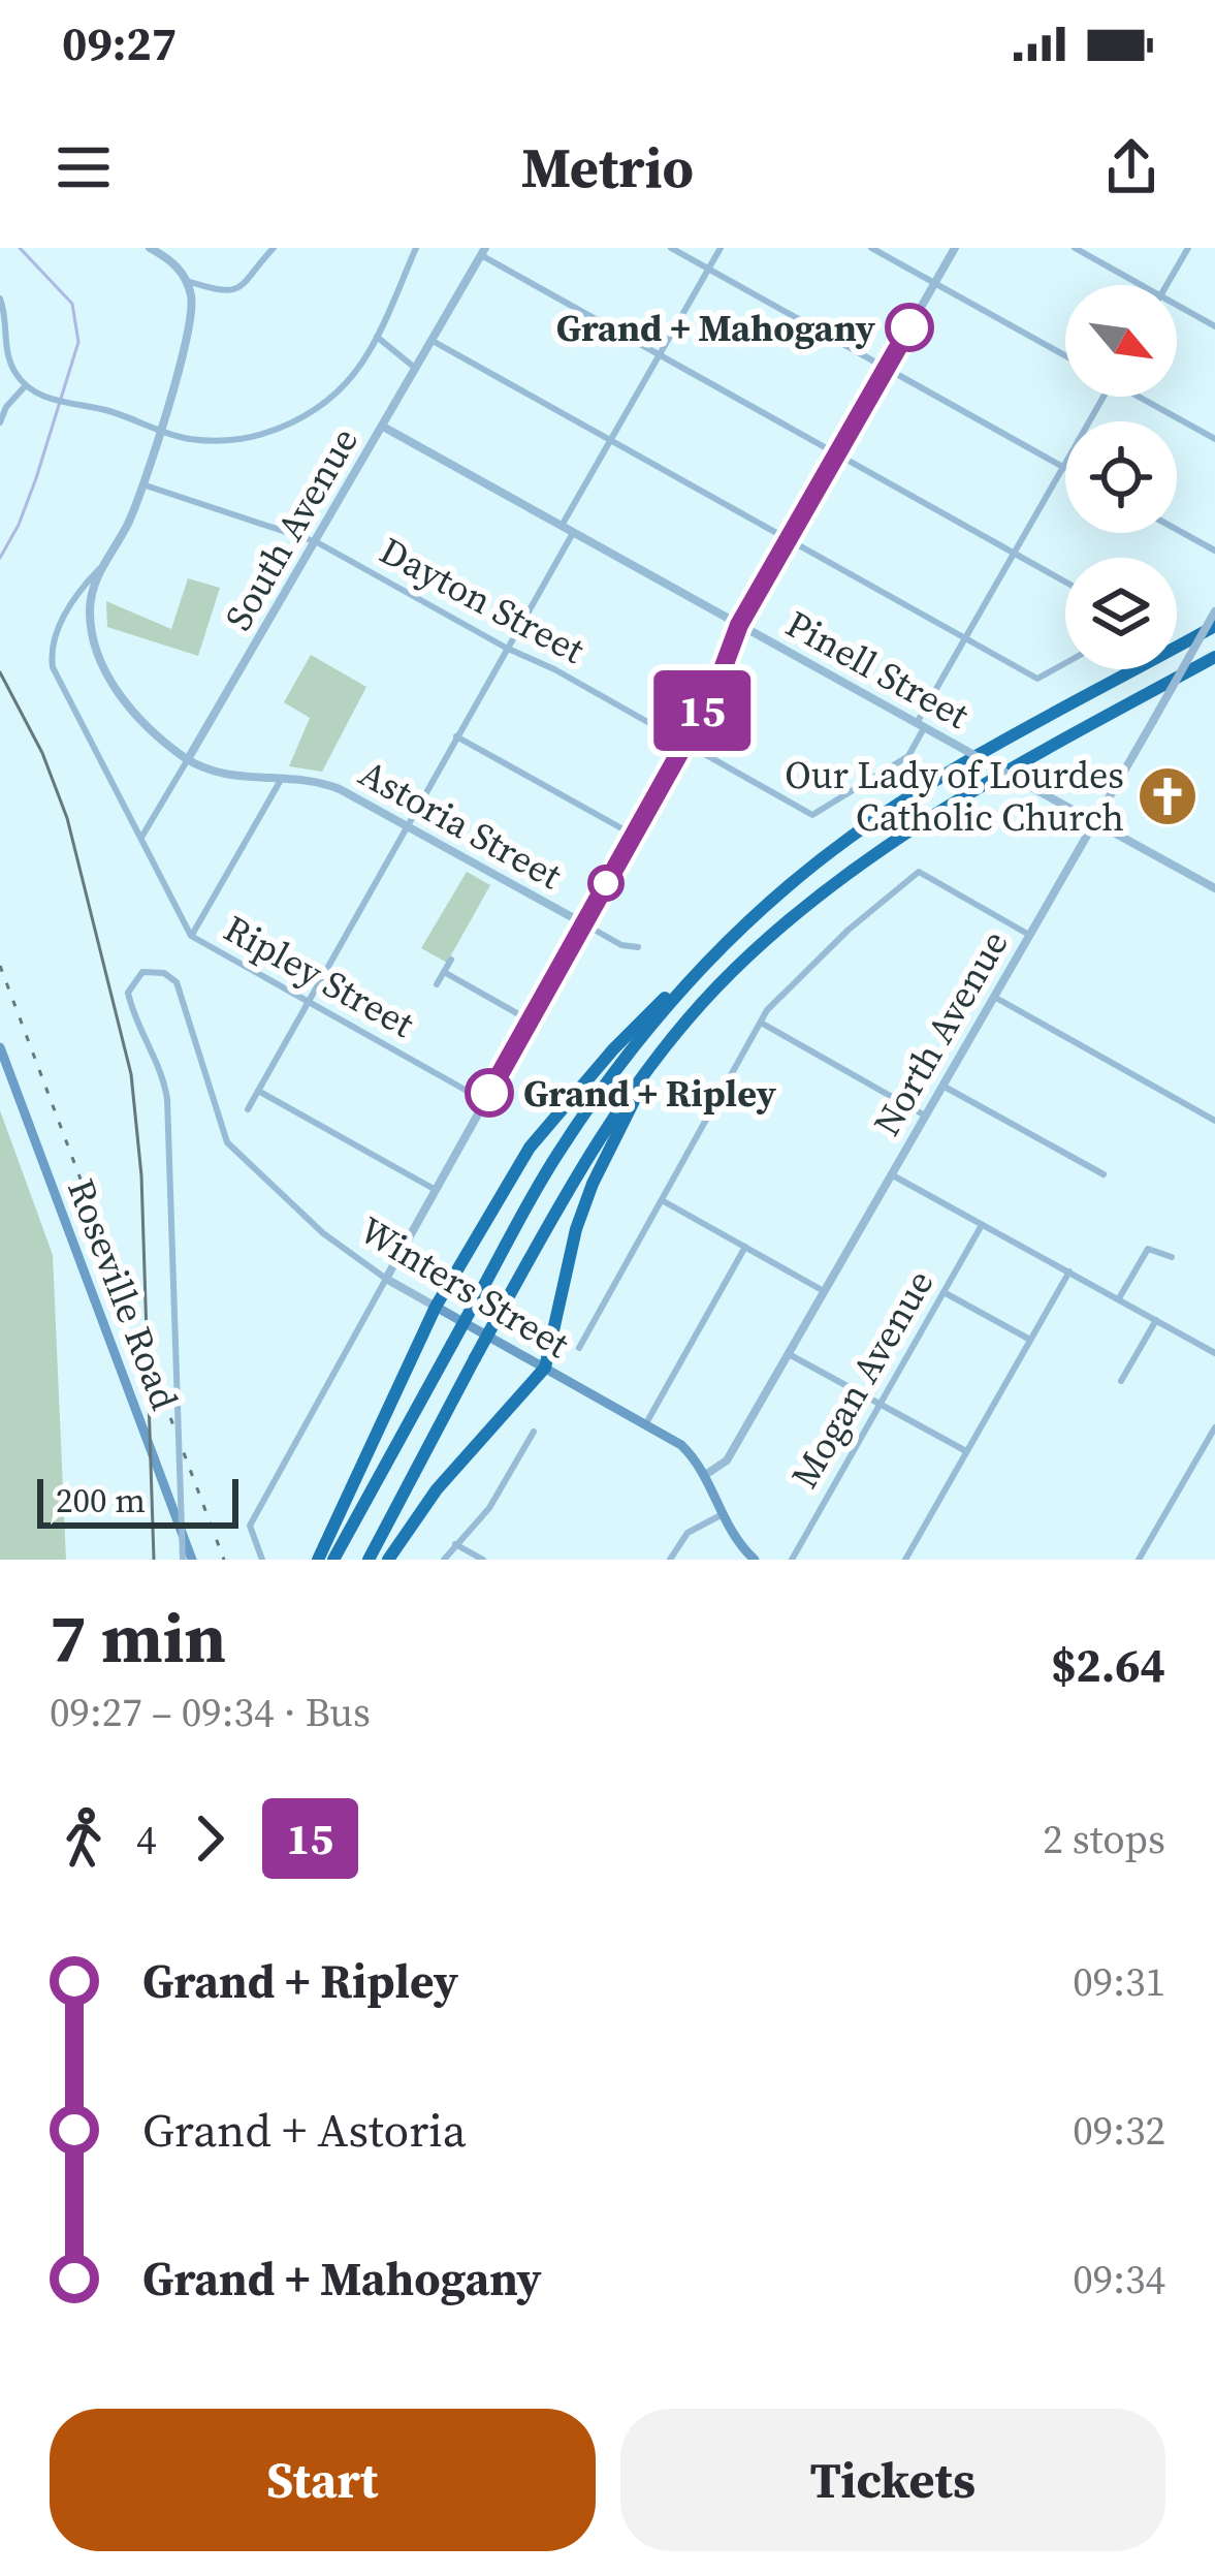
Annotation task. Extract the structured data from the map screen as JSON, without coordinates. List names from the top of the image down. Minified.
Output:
{"streets":{"main road":["Winters Street","Roseville Road"],"street":["South Avenue","Dayton Street","Pinell Street","Astoria Street","Ripley Street","North Avenue","Mogan Avenue"]},"crossings":[["South Avenue","Dayton Street"],["South Avenue","Pinell Street"],["South Avenue","Astoria Street"],["South Avenue","Ripley Street"],["Dayton Street","Pinell Street"],["Dayton Street","Astoria Street"],["Pinell Street","North Avenue"],["Astoria Street","Ripley Street"],["North Avenue","Winters Street"]],"places":{"other":["Grand + Mahogany","Grand + Ripley"],"church":["Our Lady of Lourdes Catholic Church"]},"lines":["bus line 15"],"scale_bar":"200 m","north":"bottom right","page":{"status":"09:27","header":"Metrio","on_map":"15","scale":"200 m","heading":["7 min","09:27 – 09:34 · Bus","$2.64"],"legs":["4","15","2 stops"],"list":[{"name":"Grand + Ripley","value":"09:31"},{"name":"Grand + Astoria","value":"09:32"},{"name":"Grand + Mahogany","value":"09:34"}],"buttons":["Start","Tickets"]}}
